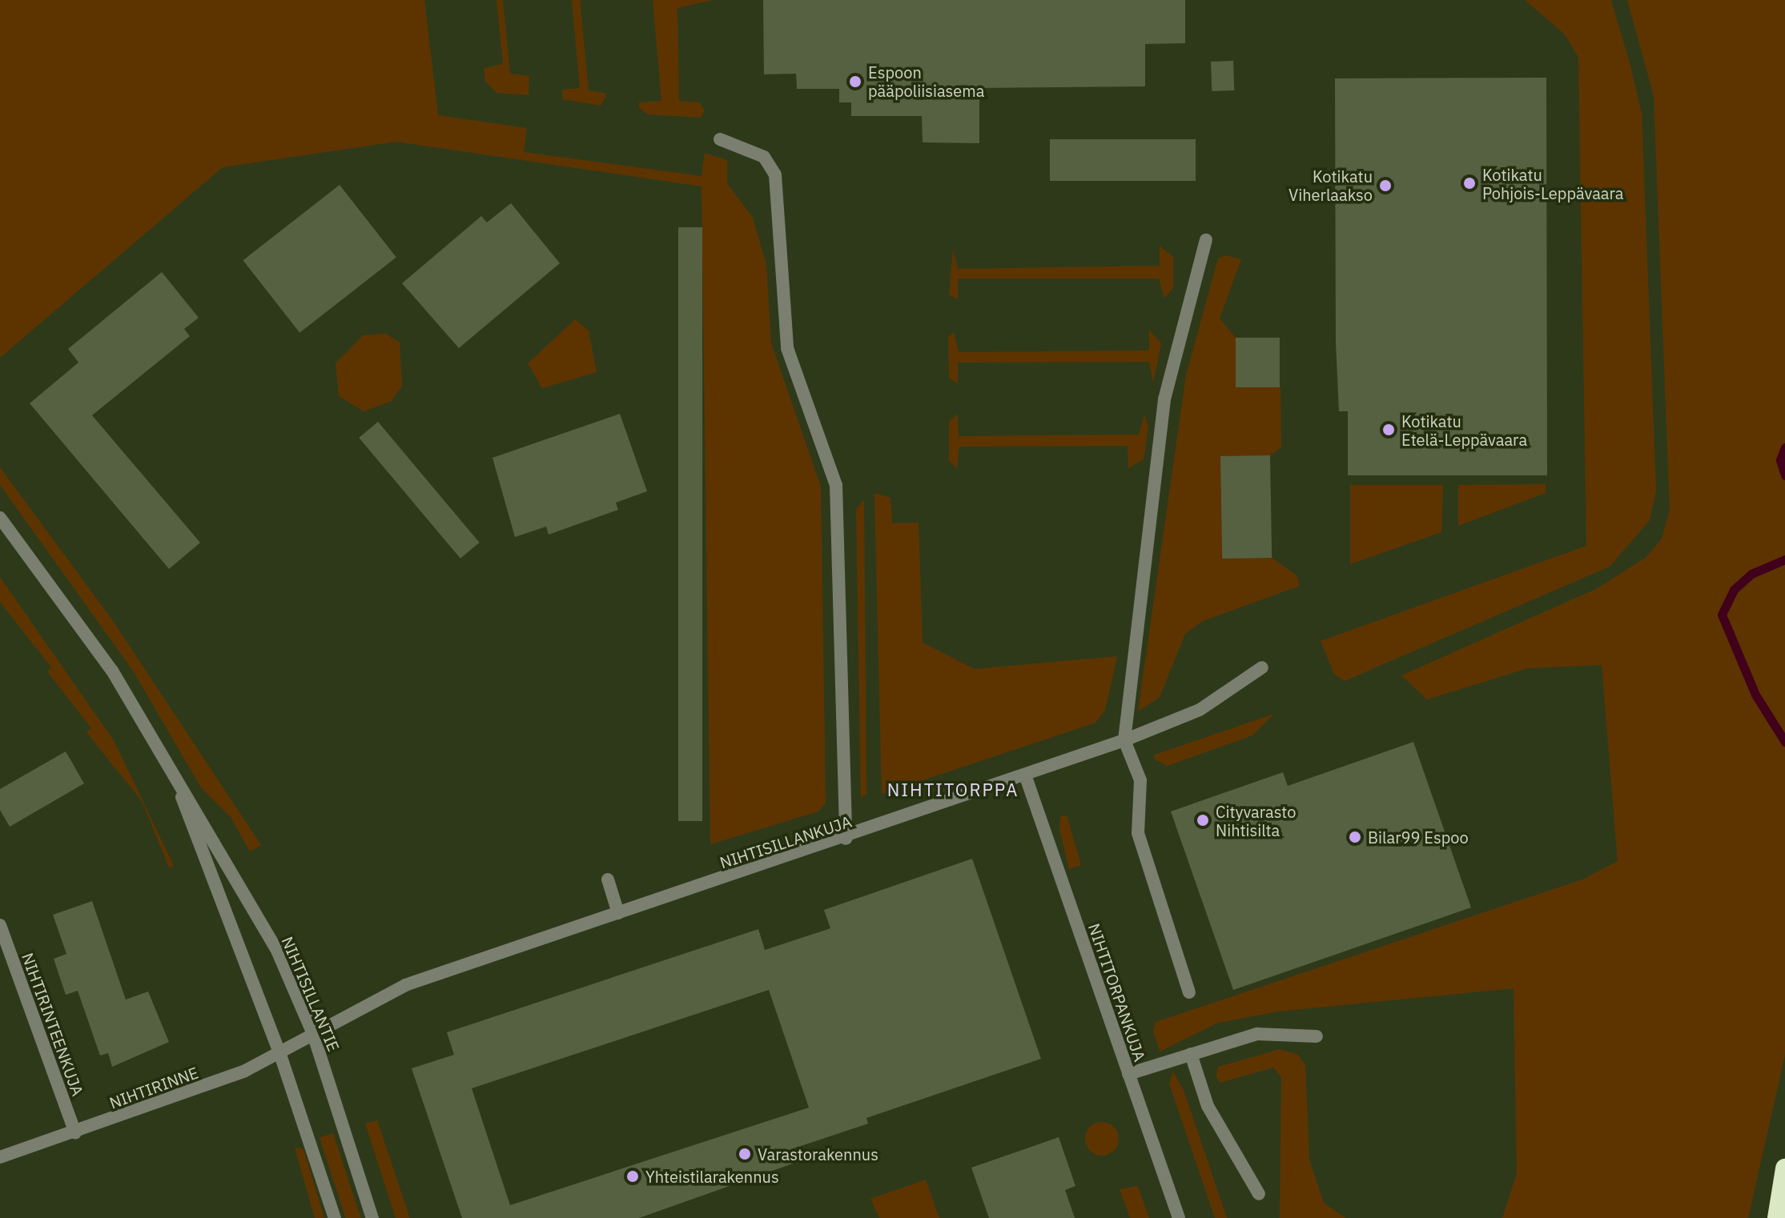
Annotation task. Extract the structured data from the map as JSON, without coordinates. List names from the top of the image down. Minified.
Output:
{"streets":{"street":["NIHTISILLANKUJA","NIHTITORPANKUJA","NIHTISILLANTIE","NIHTIRINTEENKUJA","NIHTIRINNE"]},"crossings":[["NIHTISILLANKUJA","NIHTITORPANKUJA"],["NIHTISILLANKUJA","NIHTISILLANTIE"],["NIHTISILLANKUJA","NIHTIRINNE"],["NIHTISILLANTIE","NIHTIRINNE"],["NIHTIRINTEENKUJA","NIHTIRINNE"]],"districts":["NIHTITORPPA"],"places":["Espoon pääpoliisiasema","Kotikatu Pohjois-Leppävaara","Kotikatu Viherlaakso","Kotikatu Etelä-Leppävaara","Cityvarasto Nihtisilta","Bilar99 Espoo","Varastorakennus","Yhteistilarakennus"]}
